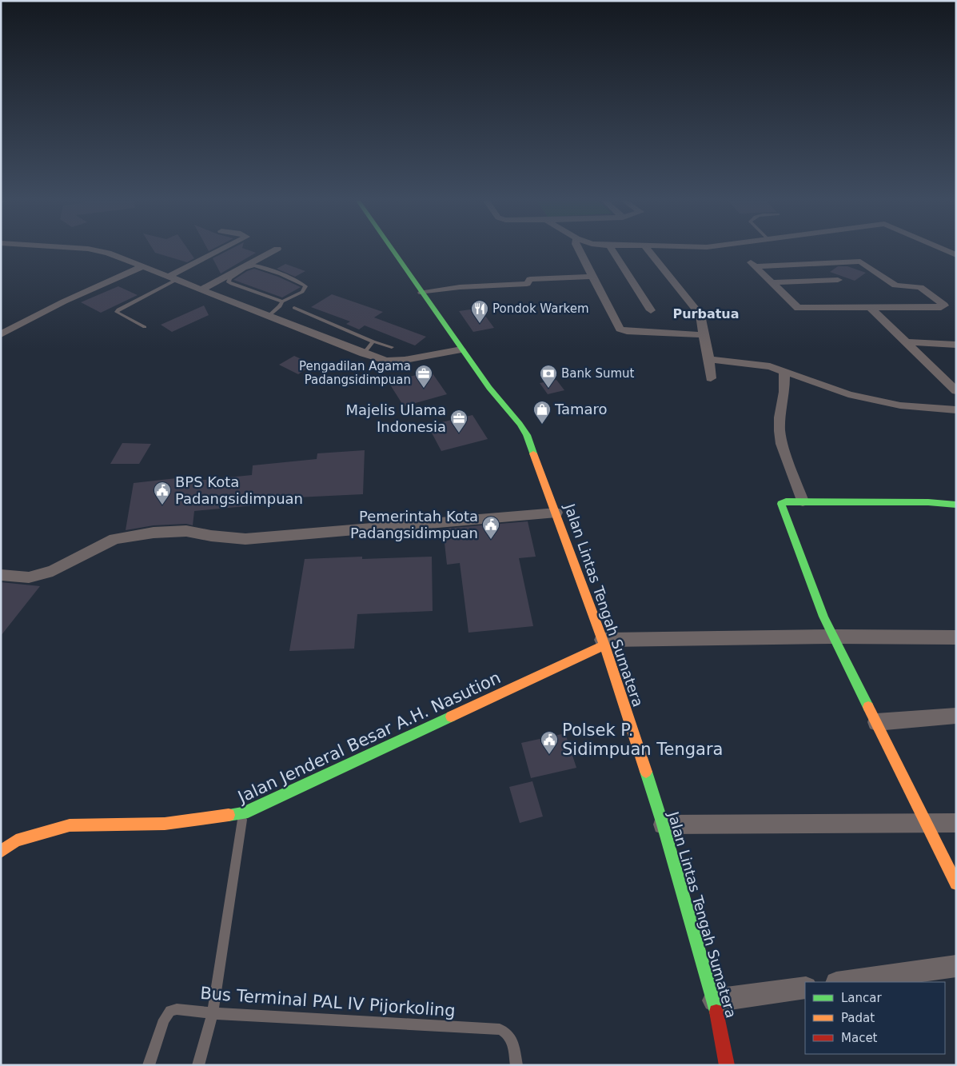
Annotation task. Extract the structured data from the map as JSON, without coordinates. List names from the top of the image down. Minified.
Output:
{"streets":{"main road":["Jalan Lintas Tengah Sumatera","Jalan Jenderal Besar A.H. Nasution"],"lane":["Bus Terminal PAL IV Pijorkoling"]},"crossings":[["Jalan Lintas Tengah Sumatera","Jalan Jenderal Besar A.H. Nasution"]],"districts":["Purbatua"],"places":{"restaurant":["Pondok Warkem"],"office":["Pengadilan Agama Padangsidimpuan","Majelis Ulama Indonesia"],"bank":["Bank Sumut"],"shop":["Tamaro"],"public building":["BPS Kota Padangsidimpuan","Pemerintah Kota Padangsidimpuan","Polsek P. Sidimpuan Tengara"]},"legend":["Lancar","Padat","Macet"]}
